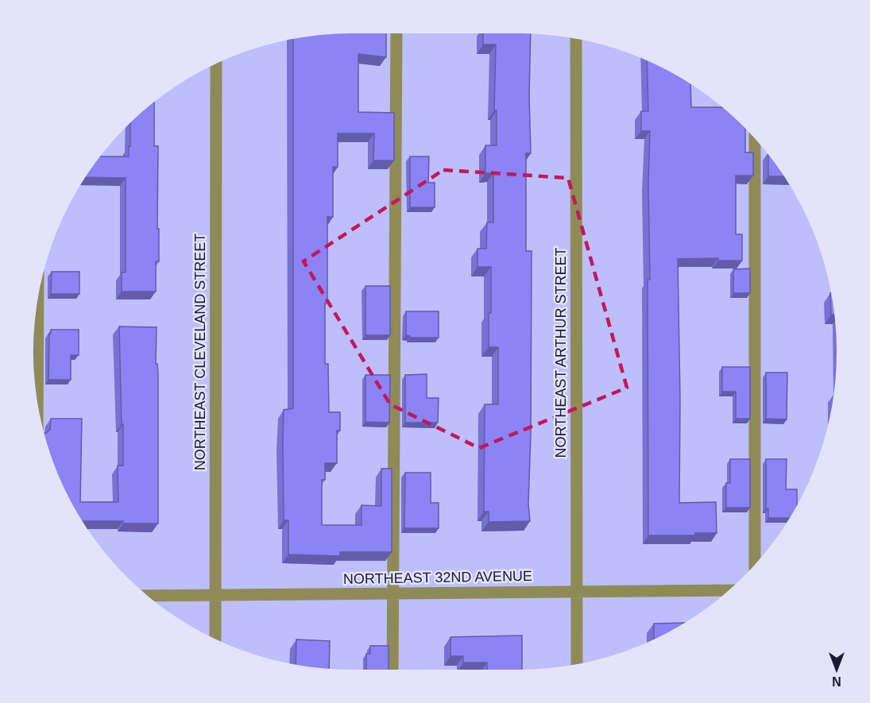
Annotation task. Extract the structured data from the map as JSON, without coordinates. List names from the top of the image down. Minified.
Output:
{"streets":{"street":["NORTHEAST CLEVELAND STREET","NORTHEAST ARTHUR STREET","NORTHEAST 32ND AVENUE"]},"crossings":[["NORTHEAST CLEVELAND STREET","NORTHEAST 32ND AVENUE"],["NORTHEAST ARTHUR STREET","NORTHEAST 32ND AVENUE"]],"north":"bottom"}
